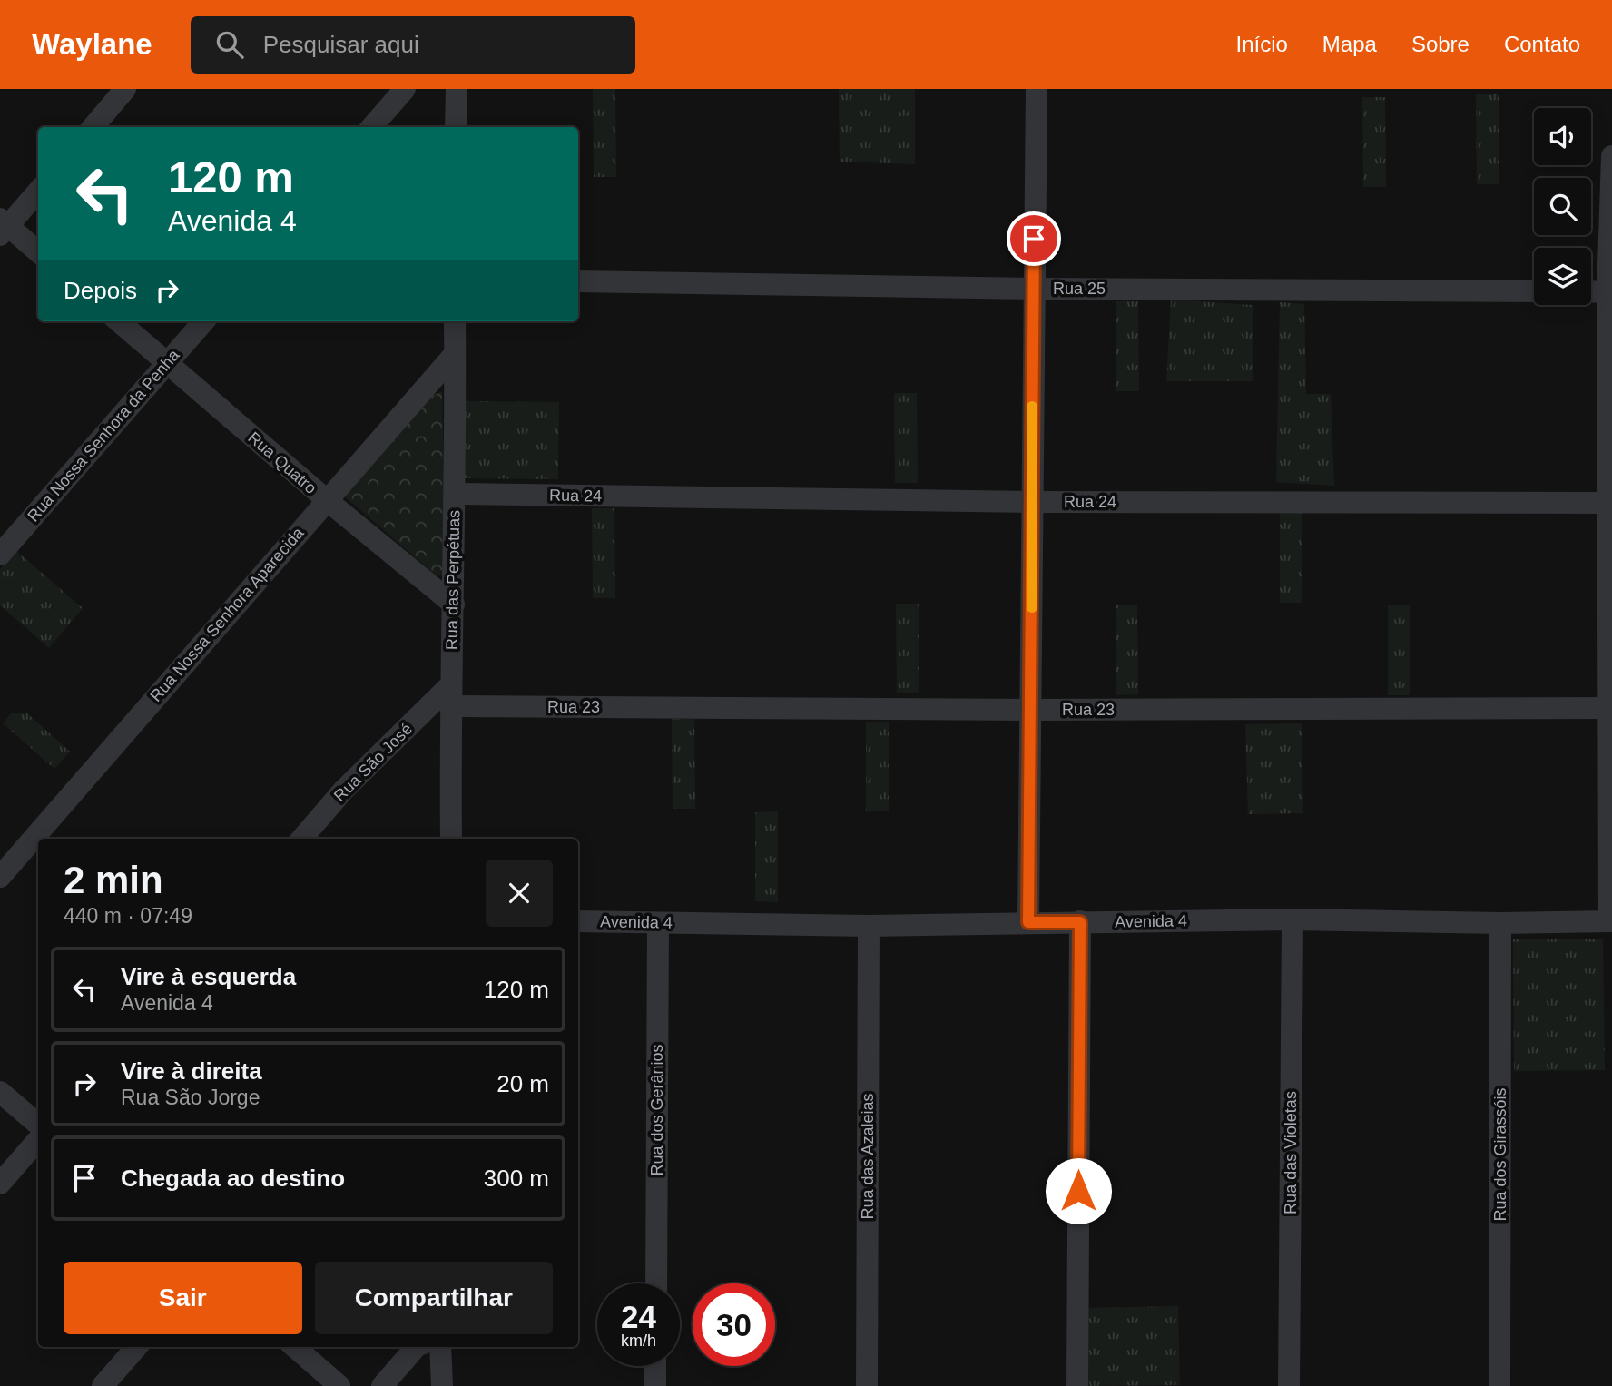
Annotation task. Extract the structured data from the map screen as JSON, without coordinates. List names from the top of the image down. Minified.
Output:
{"streets":{"street":["Rua 25","Rua Nossa Senhora da Penha","Rua Quatro","Rua 24","Rua das Perpétuas","Rua Nossa Senhora Aparecida","Rua 23","Rua São José","Avenida 4","Rua dos Gerânios","Rua das Violetas","Rua dos Girassóis","Rua das Azaleias"]},"crossings":[["Rua Nossa Senhora da Penha","Rua Quatro"],["Rua Quatro","Rua das Perpétuas"],["Rua Quatro","Rua Nossa Senhora Aparecida"],["Rua 24","Rua das Perpétuas"],["Rua das Perpétuas","Rua Nossa Senhora Aparecida"],["Rua das Perpétuas","Rua 23"],["Rua das Perpétuas","Rua São José"],["Rua 23","Rua São José"],["Avenida 4","Rua dos Gerânios"],["Avenida 4","Rua das Violetas"],["Avenida 4","Rua dos Girassóis"],["Avenida 4","Rua das Azaleias"]],"page":{"header":"Waylane","search":"Pesquisar aqui","nav":["Início","Mapa","Sobre","Contato"],"turn":["120 m","Avenida 4"],"then":"Depois","heading":["2 min","440 m · 07:49"],"list":[{"name":"Vire à esquerda","note":"Avenida 4","value":"120 m"},{"name":"Vire à direita","note":"Rua São Jorge","value":"20 m"},{"name":"Chegada ao destino","value":"300 m"}],"buttons":["Sair","Compartilhar"],"speed":"24 km/h","limit":"30"}}
